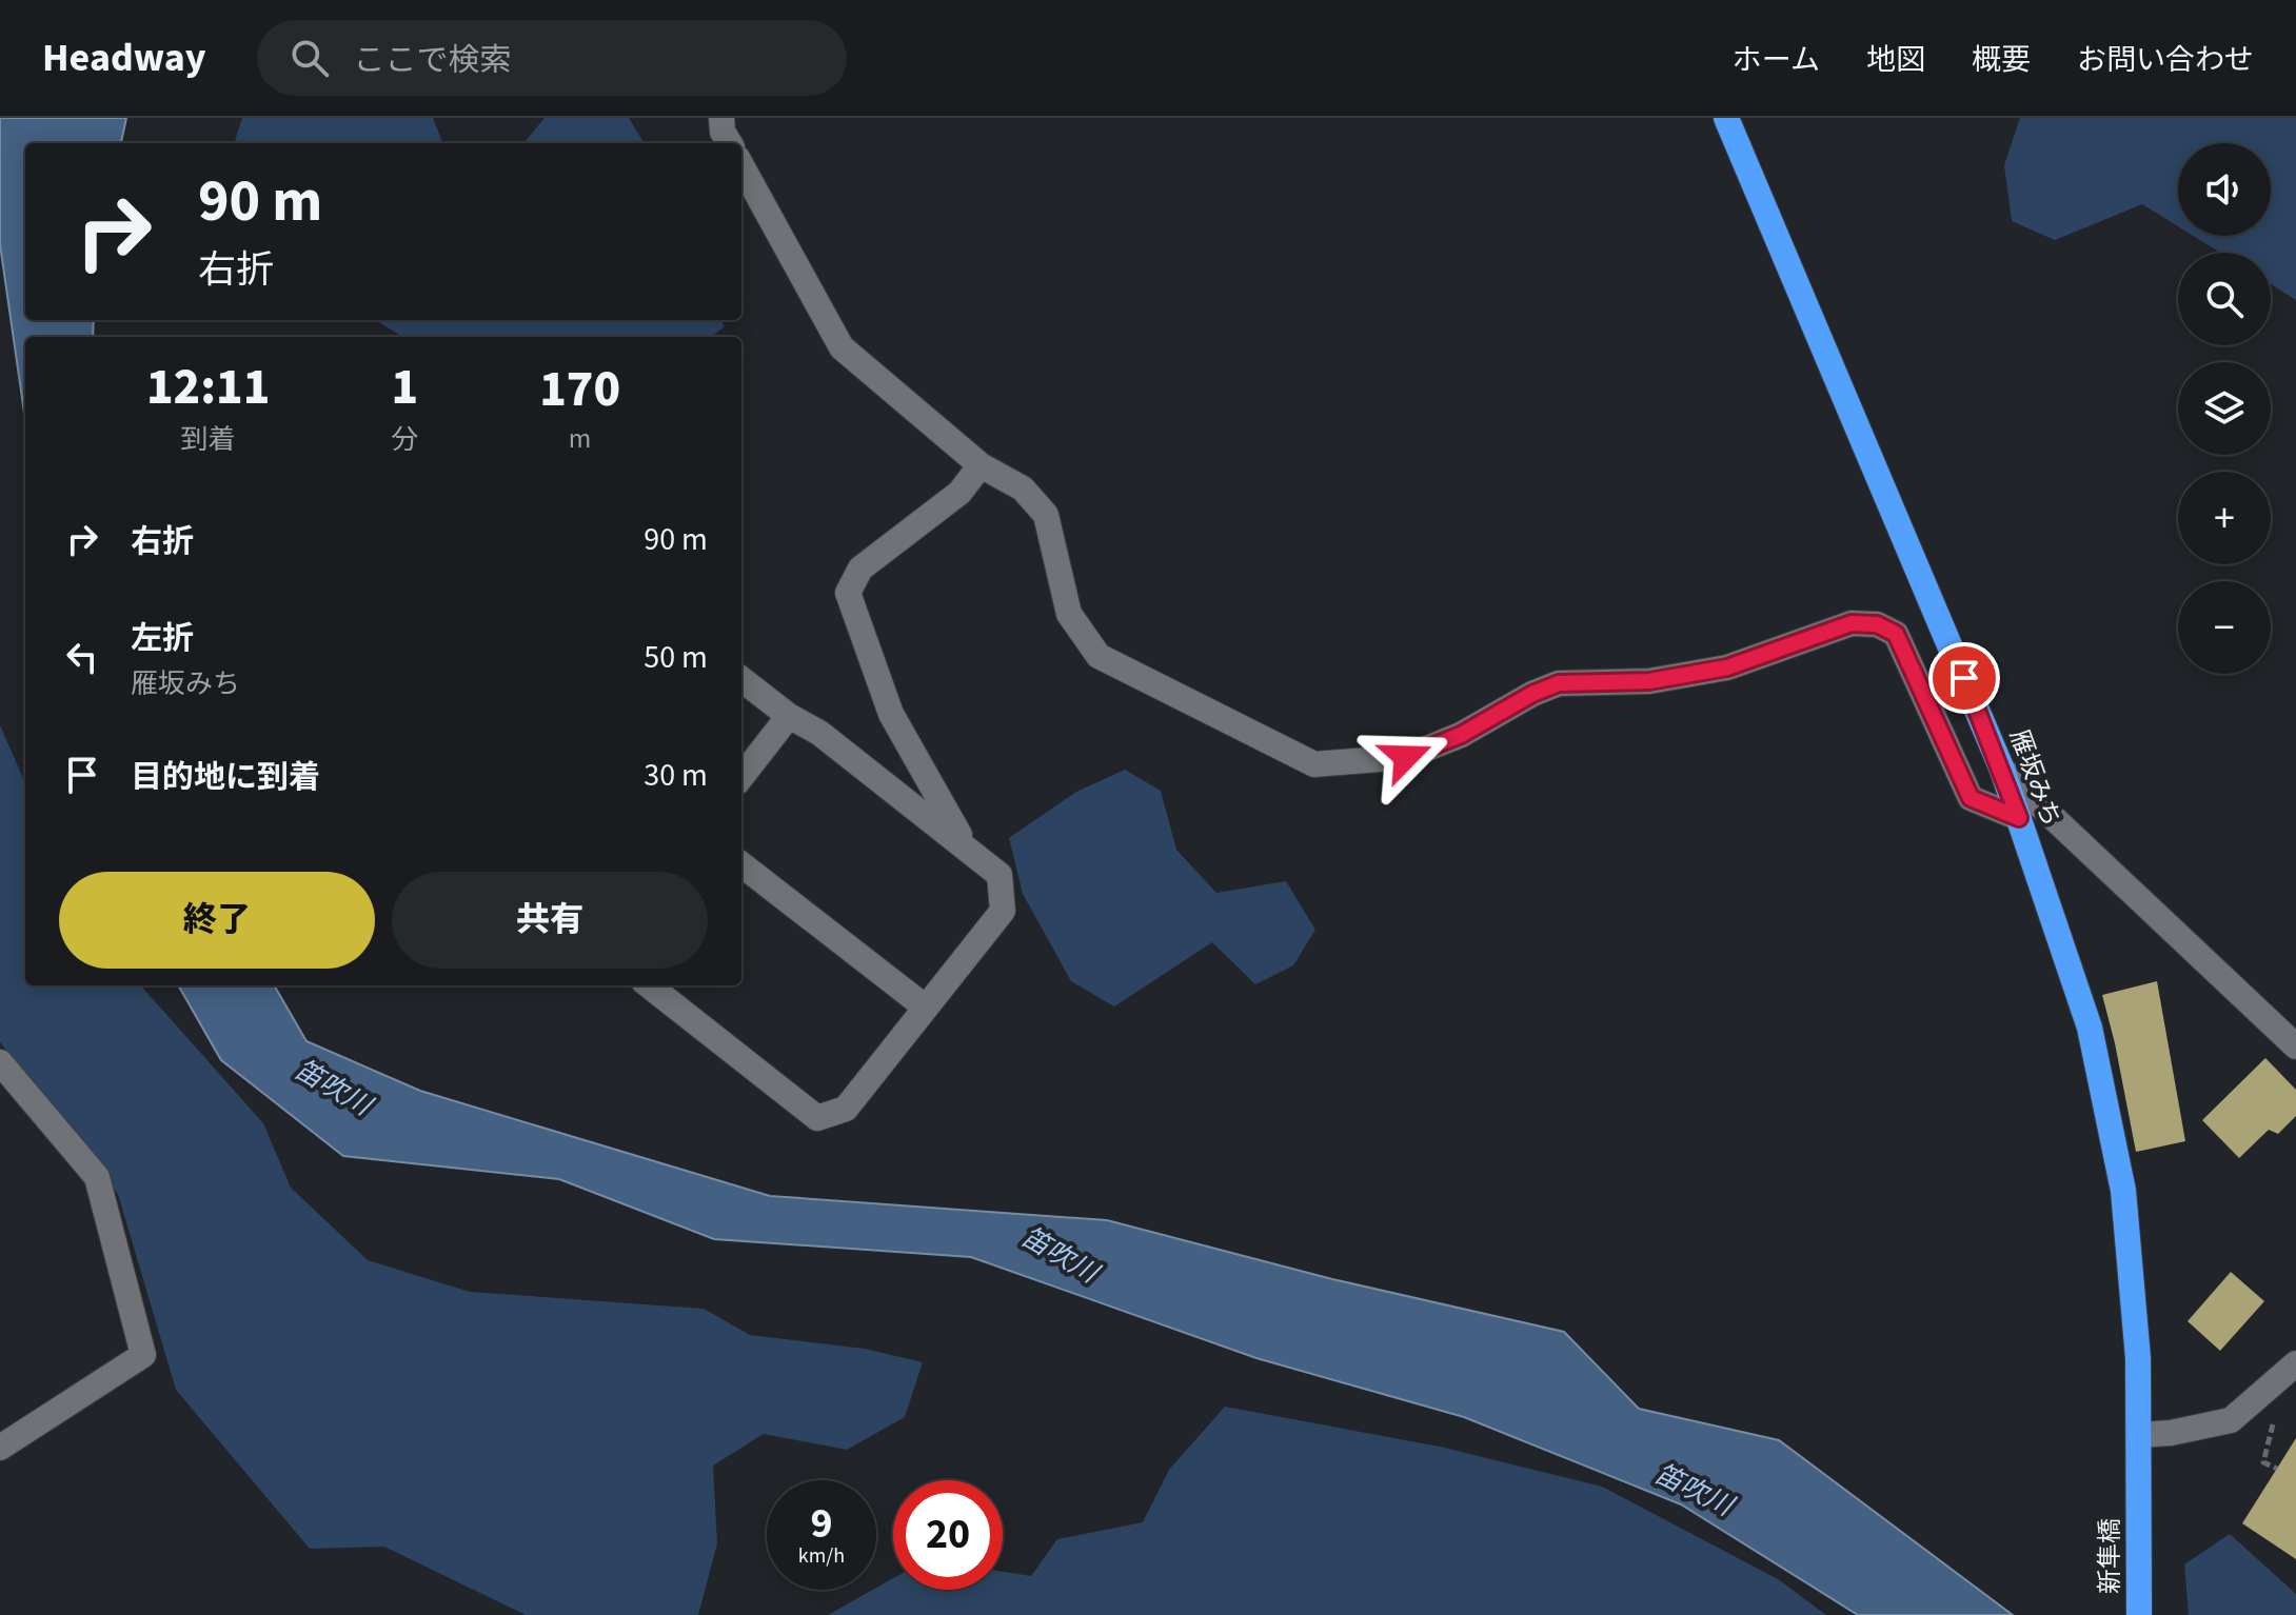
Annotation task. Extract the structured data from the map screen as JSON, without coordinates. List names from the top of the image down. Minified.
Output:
{"streets":{"highway":["雁坂みち","新隼橋"]},"crossings":[["雁坂みち","新隼橋"]],"water":["笛吹川"],"page":{"header":"Headway","search":"ここで検索","nav":["ホーム","地図","概要","お問い合わせ"],"map_buttons":["+","−"],"turn":["90 m","右折"],"eta":["12:11","到着","1","分","170","m"],"list":[{"name":"右折","value":"90 m"},{"name":"左折","note":"雁坂みち","value":"50 m"},{"name":"目的地に到着","value":"30 m"}],"buttons":["終了","共有"],"speed":"9 km/h","limit":"20"}}
